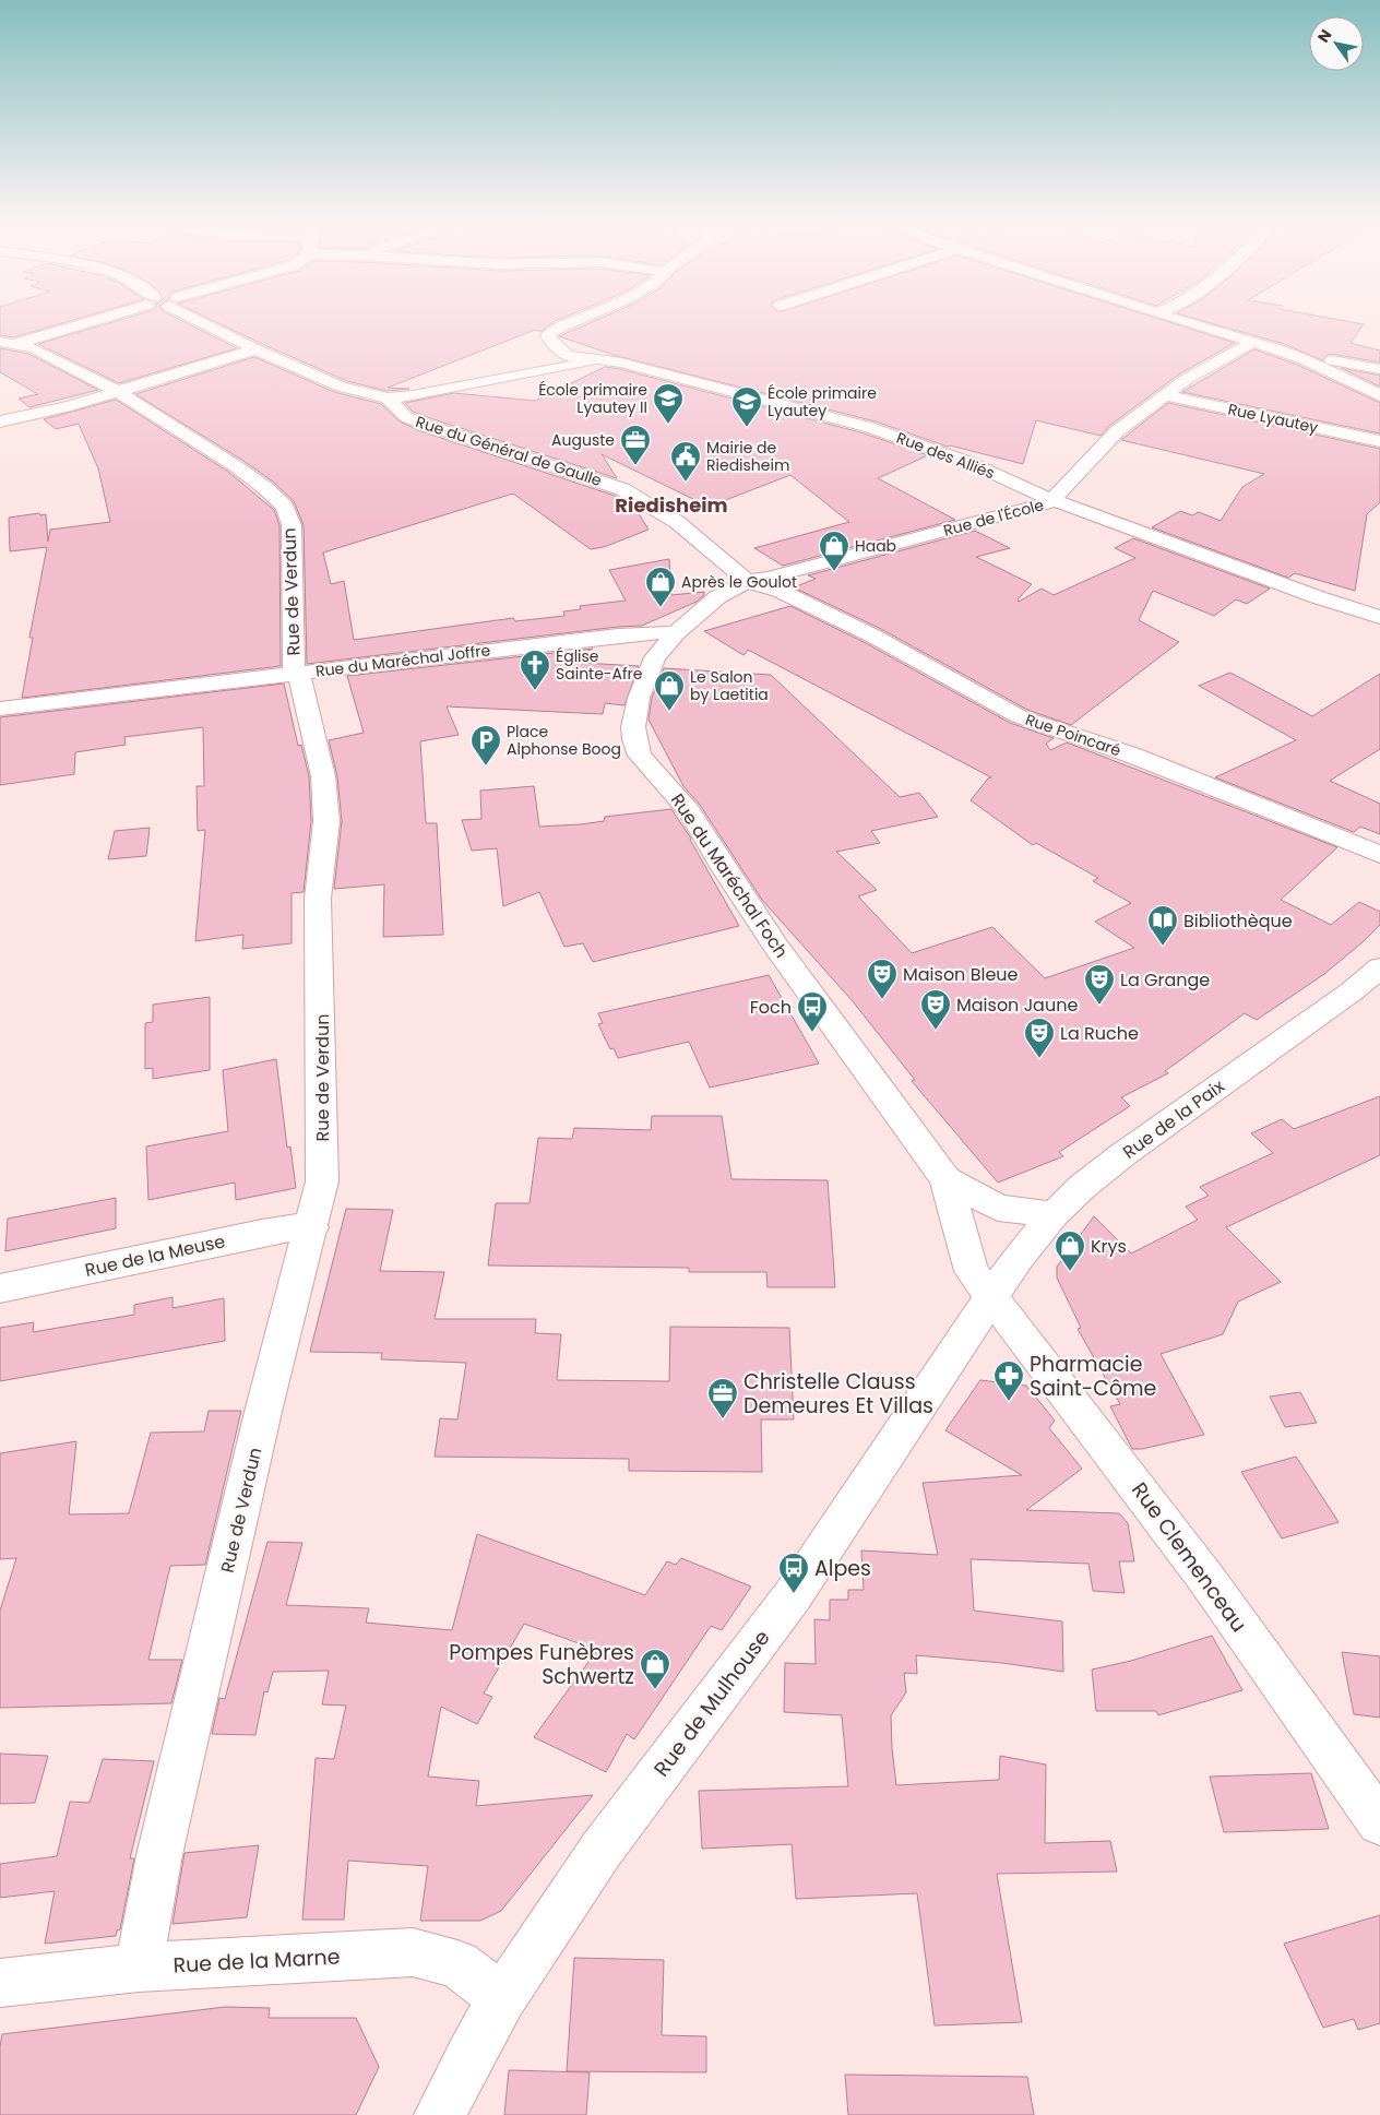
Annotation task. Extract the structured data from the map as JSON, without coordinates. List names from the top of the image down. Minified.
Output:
{"streets":{"street":["Rue Lyautey","Rue du Général de Gaulle","Rue des Alliés","Rue de l'École","Rue de Verdun","Rue du Maréchal Joffre","Rue Poincaré","Rue du Maréchal Foch","Rue de la Paix","Rue de la Meuse","Rue Clemenceau","Rue de Mulhouse","Rue de la Marne"]},"crossings":[["Rue Lyautey","Rue de l'École"],["Rue du Général de Gaulle","Rue de l'École"],["Rue du Général de Gaulle","Rue Poincaré"],["Rue du Général de Gaulle","Rue du Maréchal Foch"],["Rue des Alliés","Rue de l'École"],["Rue de l'École","Rue Poincaré"],["Rue de l'École","Rue du Maréchal Foch"],["Rue de Verdun","Rue du Maréchal Joffre"],["Rue de Verdun","Rue de la Meuse"],["Rue de Verdun","Rue de la Marne"],["Rue du Maréchal Joffre","Rue du Maréchal Foch"],["Rue Poincaré","Rue du Maréchal Foch"],["Rue du Maréchal Foch","Rue de la Paix"],["Rue du Maréchal Foch","Rue Clemenceau"],["Rue du Maréchal Foch","Rue de Mulhouse"],["Rue de la Paix","Rue Clemenceau"],["Rue de la Paix","Rue de Mulhouse"],["Rue Clemenceau","Rue de Mulhouse"],["Rue de Mulhouse","Rue de la Marne"]],"districts":["Riedisheim"],"places":{"school or university":["École primaire Lyautey II","École primaire Lyautey"],"office":["Auguste","Christelle Clauss Demeures Et Villas"],"public building":["Mairie de Riedisheim"],"shop":["Haab","Après le Goulot","Le Salon by Laetitia","Krys","Pompes Funèbres Schwertz"],"church":["Église Sainte-Afre"],"parking":["Place Alphonse Boog"],"library":["Bibliothèque"],"theatre":["Maison Bleue","La Grange","Maison Jaune","La Ruche"],"bus stop":["Foch","Alpes"],"pharmacy":["Pharmacie Saint-Côme"]},"north":"top left"}
